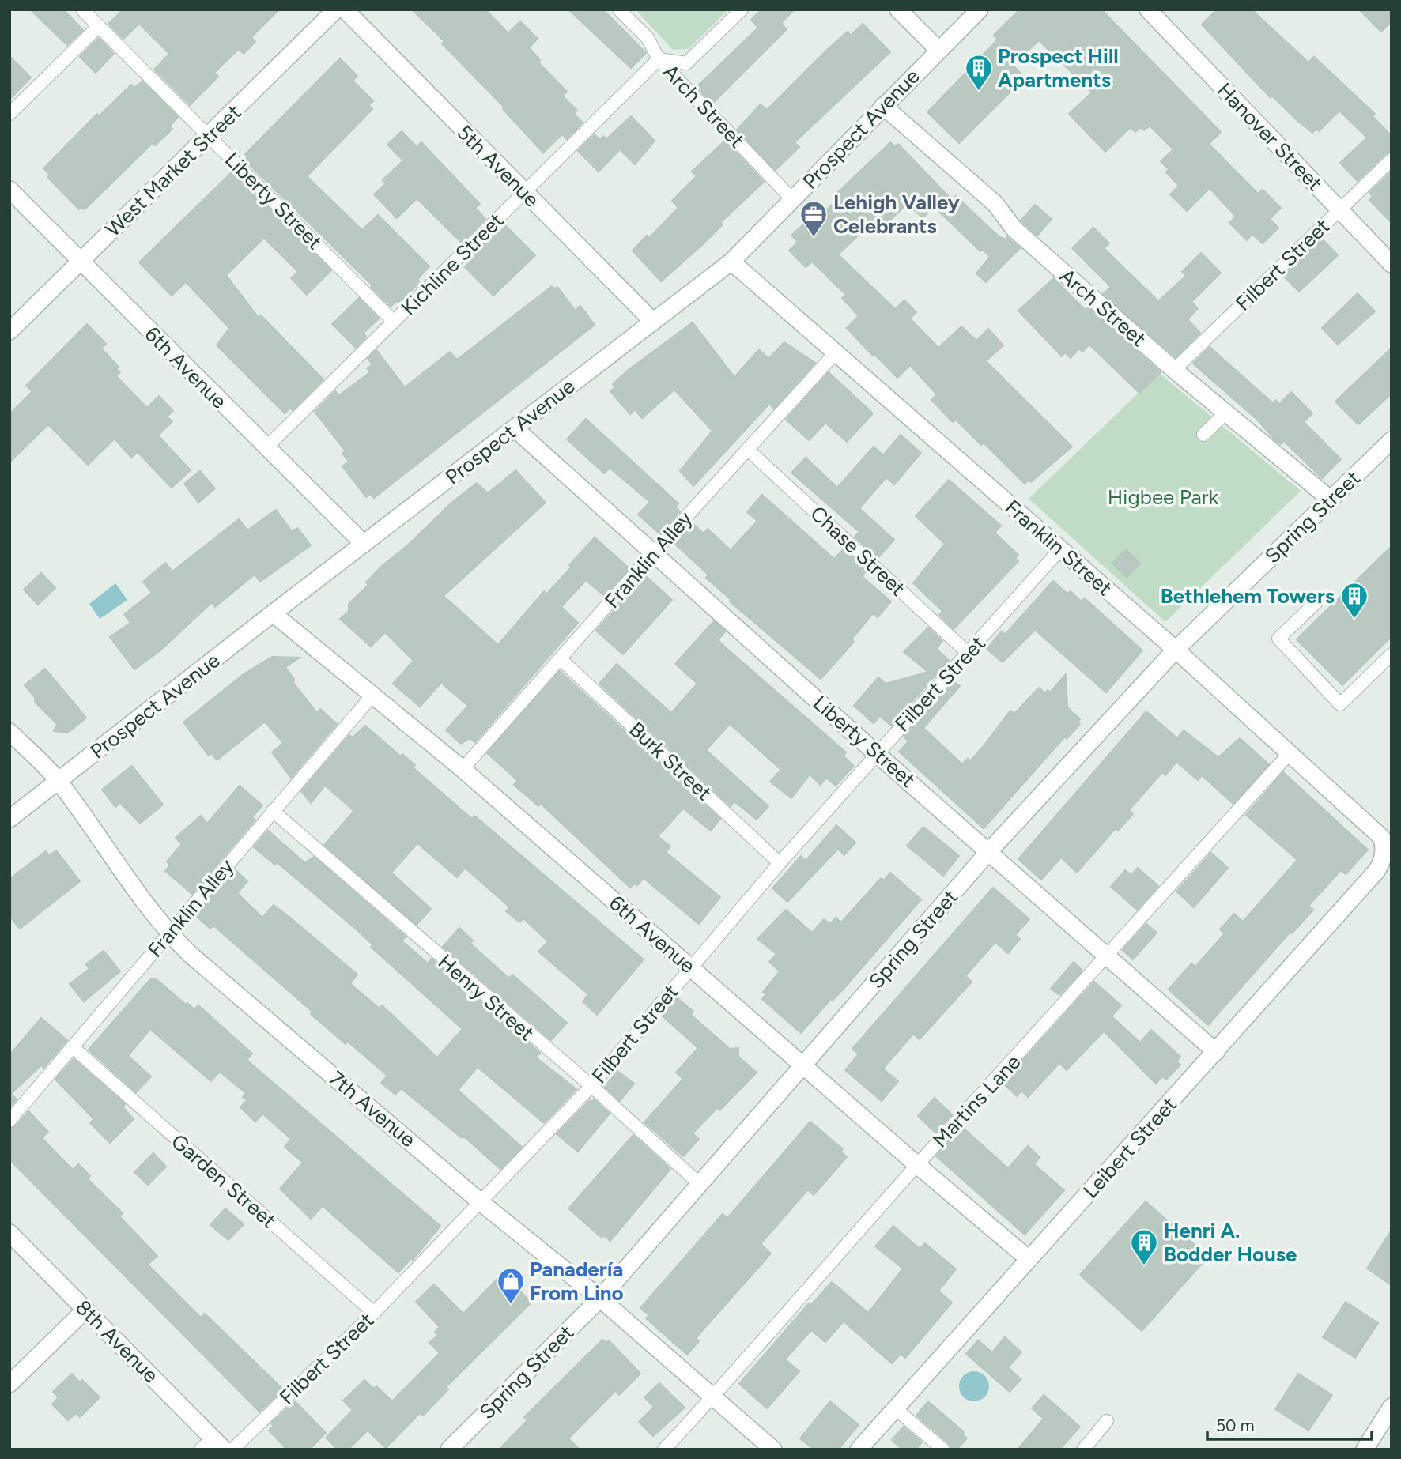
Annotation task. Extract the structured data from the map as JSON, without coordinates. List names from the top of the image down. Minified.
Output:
{"streets":{"street":["Arch Street","Prospect Avenue","Hanover Street","5th Avenue","West Market Street","Liberty Street","6th Avenue","Spring Street","Franklin Street","7th Avenue","Leibert Street","8th Avenue"],"lane":["Kichline Street","Filbert Street","Chase Street","Franklin Alley","Burk Street","Henry Street","Martins Lane","Garden Street"]},"crossings":[["Arch Street","Prospect Avenue"],["Arch Street","Kichline Street"],["Arch Street","Filbert Street"],["Arch Street","Spring Street"],["Prospect Avenue","5th Avenue"],["Prospect Avenue","Liberty Street"],["Prospect Avenue","6th Avenue"],["Prospect Avenue","Franklin Street"],["Prospect Avenue","7th Avenue"],["Hanover Street","Filbert Street"],["5th Avenue","Kichline Street"],["West Market Street","Liberty Street"],["West Market Street","6th Avenue"],["Liberty Street","Kichline Street"],["Liberty Street","Filbert Street"],["Liberty Street","Spring Street"],["Liberty Street","Franklin Alley"],["Liberty Street","Martins Lane"],["Liberty Street","Leibert Street"],["Kichline Street","6th Avenue"],["Filbert Street","6th Avenue"],["Filbert Street","Franklin Street"],["Filbert Street","Chase Street"],["Filbert Street","Burk Street"],["Filbert Street","Henry Street"],["Filbert Street","7th Avenue"],["Filbert Street","Garden Street"],["6th Avenue","Spring Street"],["6th Avenue","Franklin Alley"],["6th Avenue","Martins Lane"],["6th Avenue","Leibert Street"],["Spring Street","Franklin Street"],["Spring Street","Henry Street"],["Spring Street","7th Avenue"],["Franklin Street","Franklin Alley"],["Franklin Street","Martins Lane"],["Franklin Street","Leibert Street"],["Chase Street","Franklin Alley"],["Franklin Alley","Burk Street"],["Franklin Alley","Henry Street"],["Franklin Alley","7th Avenue"],["Franklin Alley","Garden Street"],["Martins Lane","7th Avenue"]],"parks":["Higbee Park"],"places":{"building":["Prospect Hill Apartments","Bethlehem Towers","Henri A. Bodder House"],"office":["Lehigh Valley Celebrants"],"shop":["Panadería From Lino"]},"scale_bar":"50 m"}
